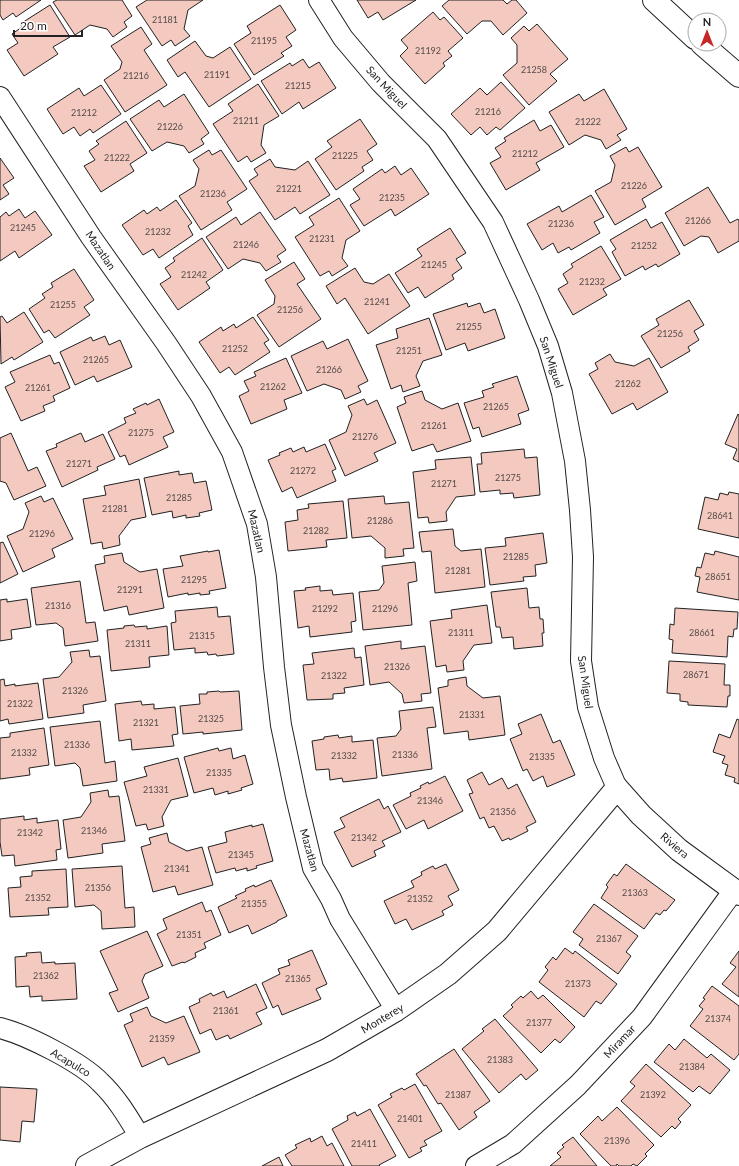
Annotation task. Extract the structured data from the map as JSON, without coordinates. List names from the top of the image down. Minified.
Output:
{"streets":{"street":["San Miguel","Mazatlan","Riviera","Monterey","Miramar","Acapulco"]},"crossings":[["San Miguel","Riviera"],["San Miguel","Monterey"],["Mazatlan","Monterey"],["Riviera","Monterey"],["Riviera","Miramar"],["Monterey","Acapulco"]],"house_numbers":["21181","21195","21192","21258","21191","21216","21215","21216","21212","21211","21222","21226","21212","21225","21222","21226","21221","21236","21235","21266","21236","21245","21232","21231","21246","21252","21245","21242","21232","21241","21255","21256","21255","21256","21252","21251","21265","21266","21262","21262","21261","21265","21261","21275","21276","21271","21272","21275","21271","21285","21281","28641","21286","21282","21296","21285","21281","28651","21295","21291","21316","21292","21296","21311","28661","21315","21311","21326","28671","21322","21326","21322","21331","21325","21321","21336","21332","21336","21332","21335","21335","21331","21346","21356","21346","21342","21342","21345","21341","21356","21363","21352","21352","21355","21351","21367","21362","21365","21373","21361","21374","21377","21359","21383","21384","21387","21392","21401","21396","21411"],"scale_bar":"20 m","north":"top"}
